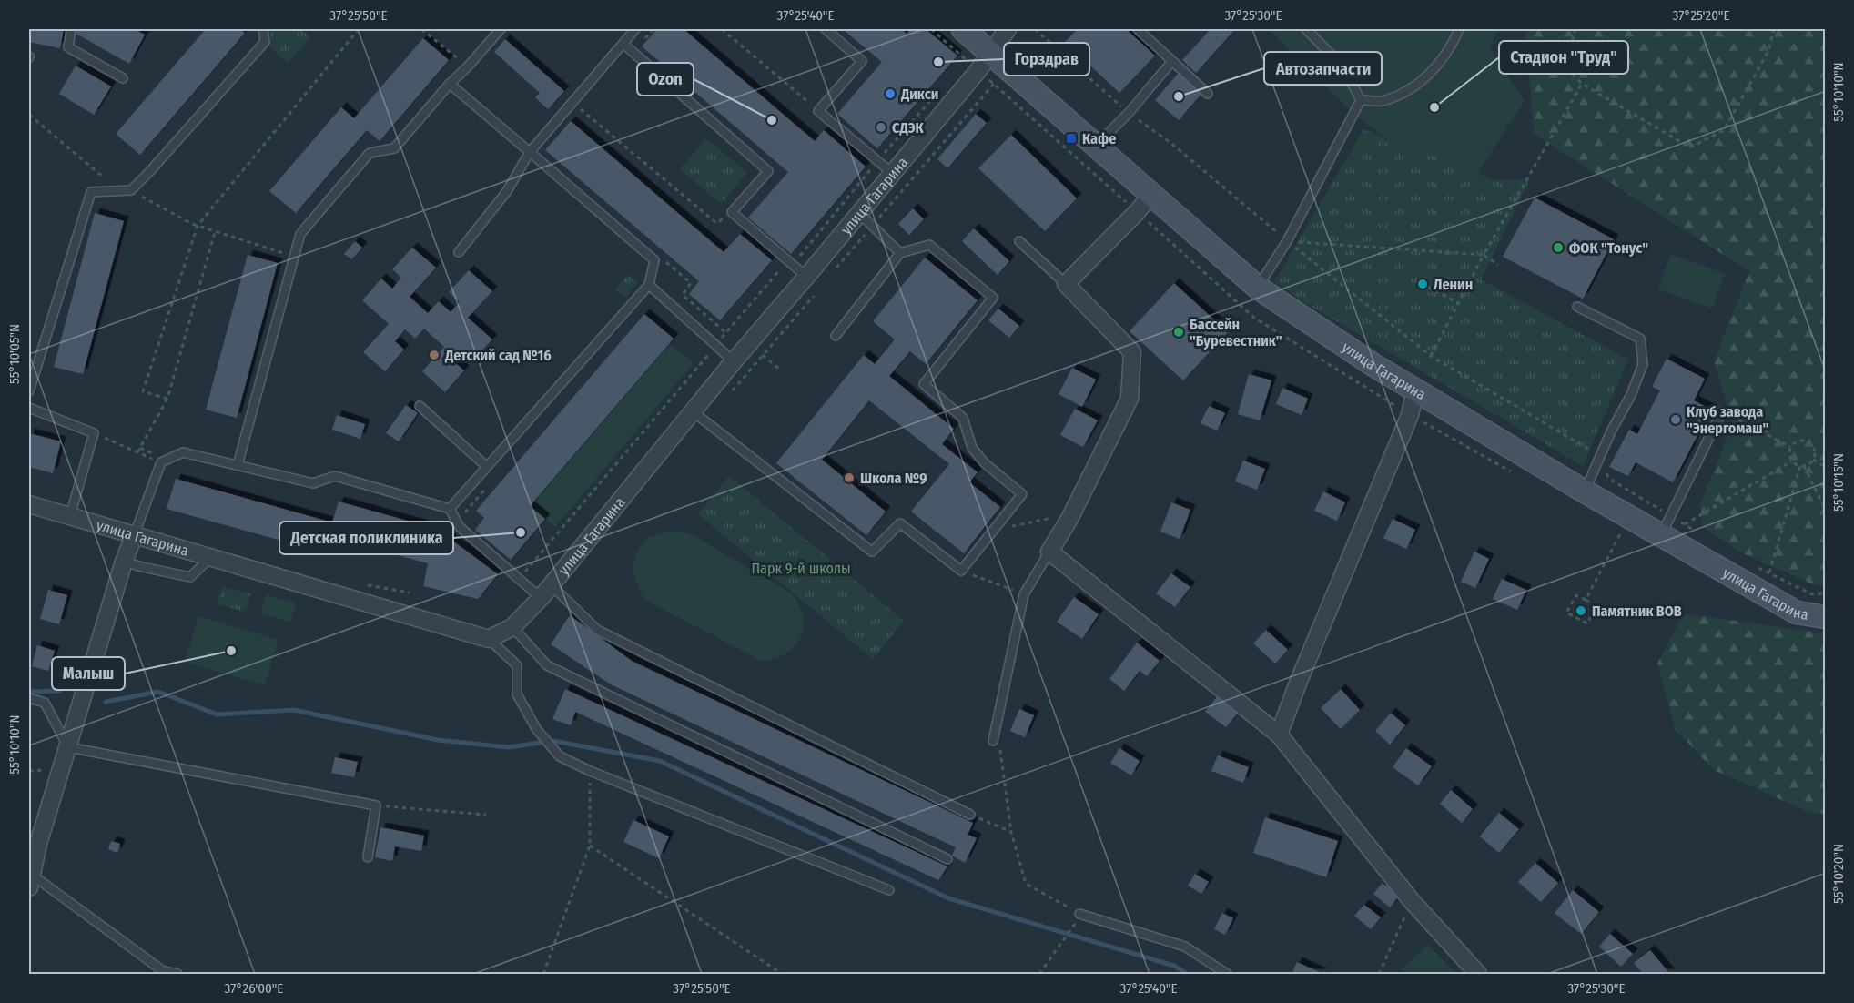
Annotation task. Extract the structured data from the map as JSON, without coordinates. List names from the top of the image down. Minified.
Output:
{"streets":{"main road":["улица Гагарина"]},"parks":["Парк 9-й школы"],"places":{"other":["Горздрав","Дикси","Автозапчасти","Стадион \"Труд\"","Ozon","СДЭК","ФОК \"Тонус\"","Ленин","Бассейн \"Буревестник\"","Детский сад №16","Клуб завода \"Энергомаш\"","Школа №9","Детская поликлиника","Памятник ВОВ","Малыш"],"transit":["Кафе"]},"coordinates":["37°25'50\"E","37°25'40\"E","37°25'30\"E","37°25'20\"E","55°10'10\"N","55°10'05\"N","55°10'15\"N","55°10'20\"N","37°26'00\"E"]}
